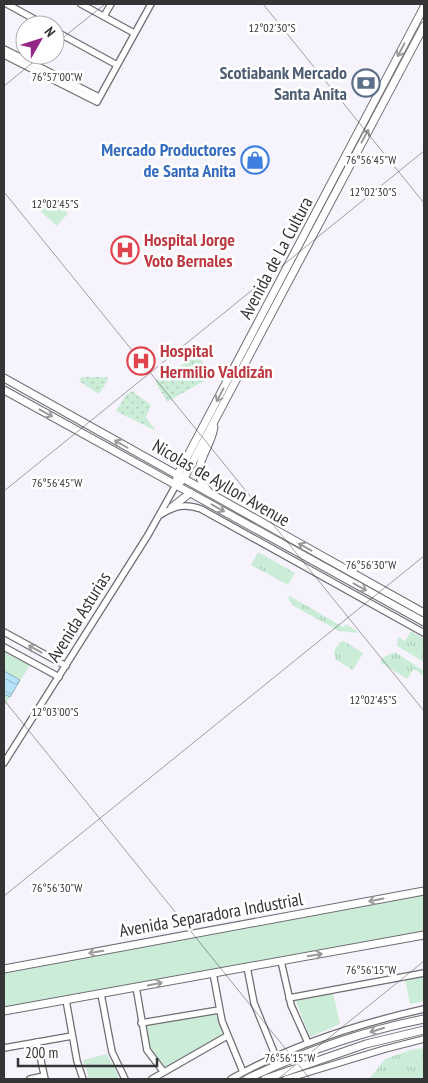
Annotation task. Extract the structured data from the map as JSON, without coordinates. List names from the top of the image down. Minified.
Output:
{"streets":{"main road":["Avenida de La Cultura","Nicolas de Ayllon Avenue","Avenida Separadora Industrial"],"street":["Avenida Asturias"]},"crossings":[["Avenida de La Cultura","Nicolas de Ayllon Avenue"],["Avenida de La Cultura","Avenida Asturias"],["Nicolas de Ayllon Avenue","Avenida Asturias"]],"places":{"bank":["Scotiabank Mercado Santa Anita"],"shop":["Mercado Productores de Santa Anita"],"hospital":["Hospital Jorge Voto Bernales","Hospital Hermilio Valdizán"]},"scale_bar":"200 m","north":"top right","coordinates":["12°02'30\"S","76°57'00\"W","76°56'45\"W","12°02'45\"S","76°56'30\"W","12°03'00\"S","76°56'15\"W"]}
